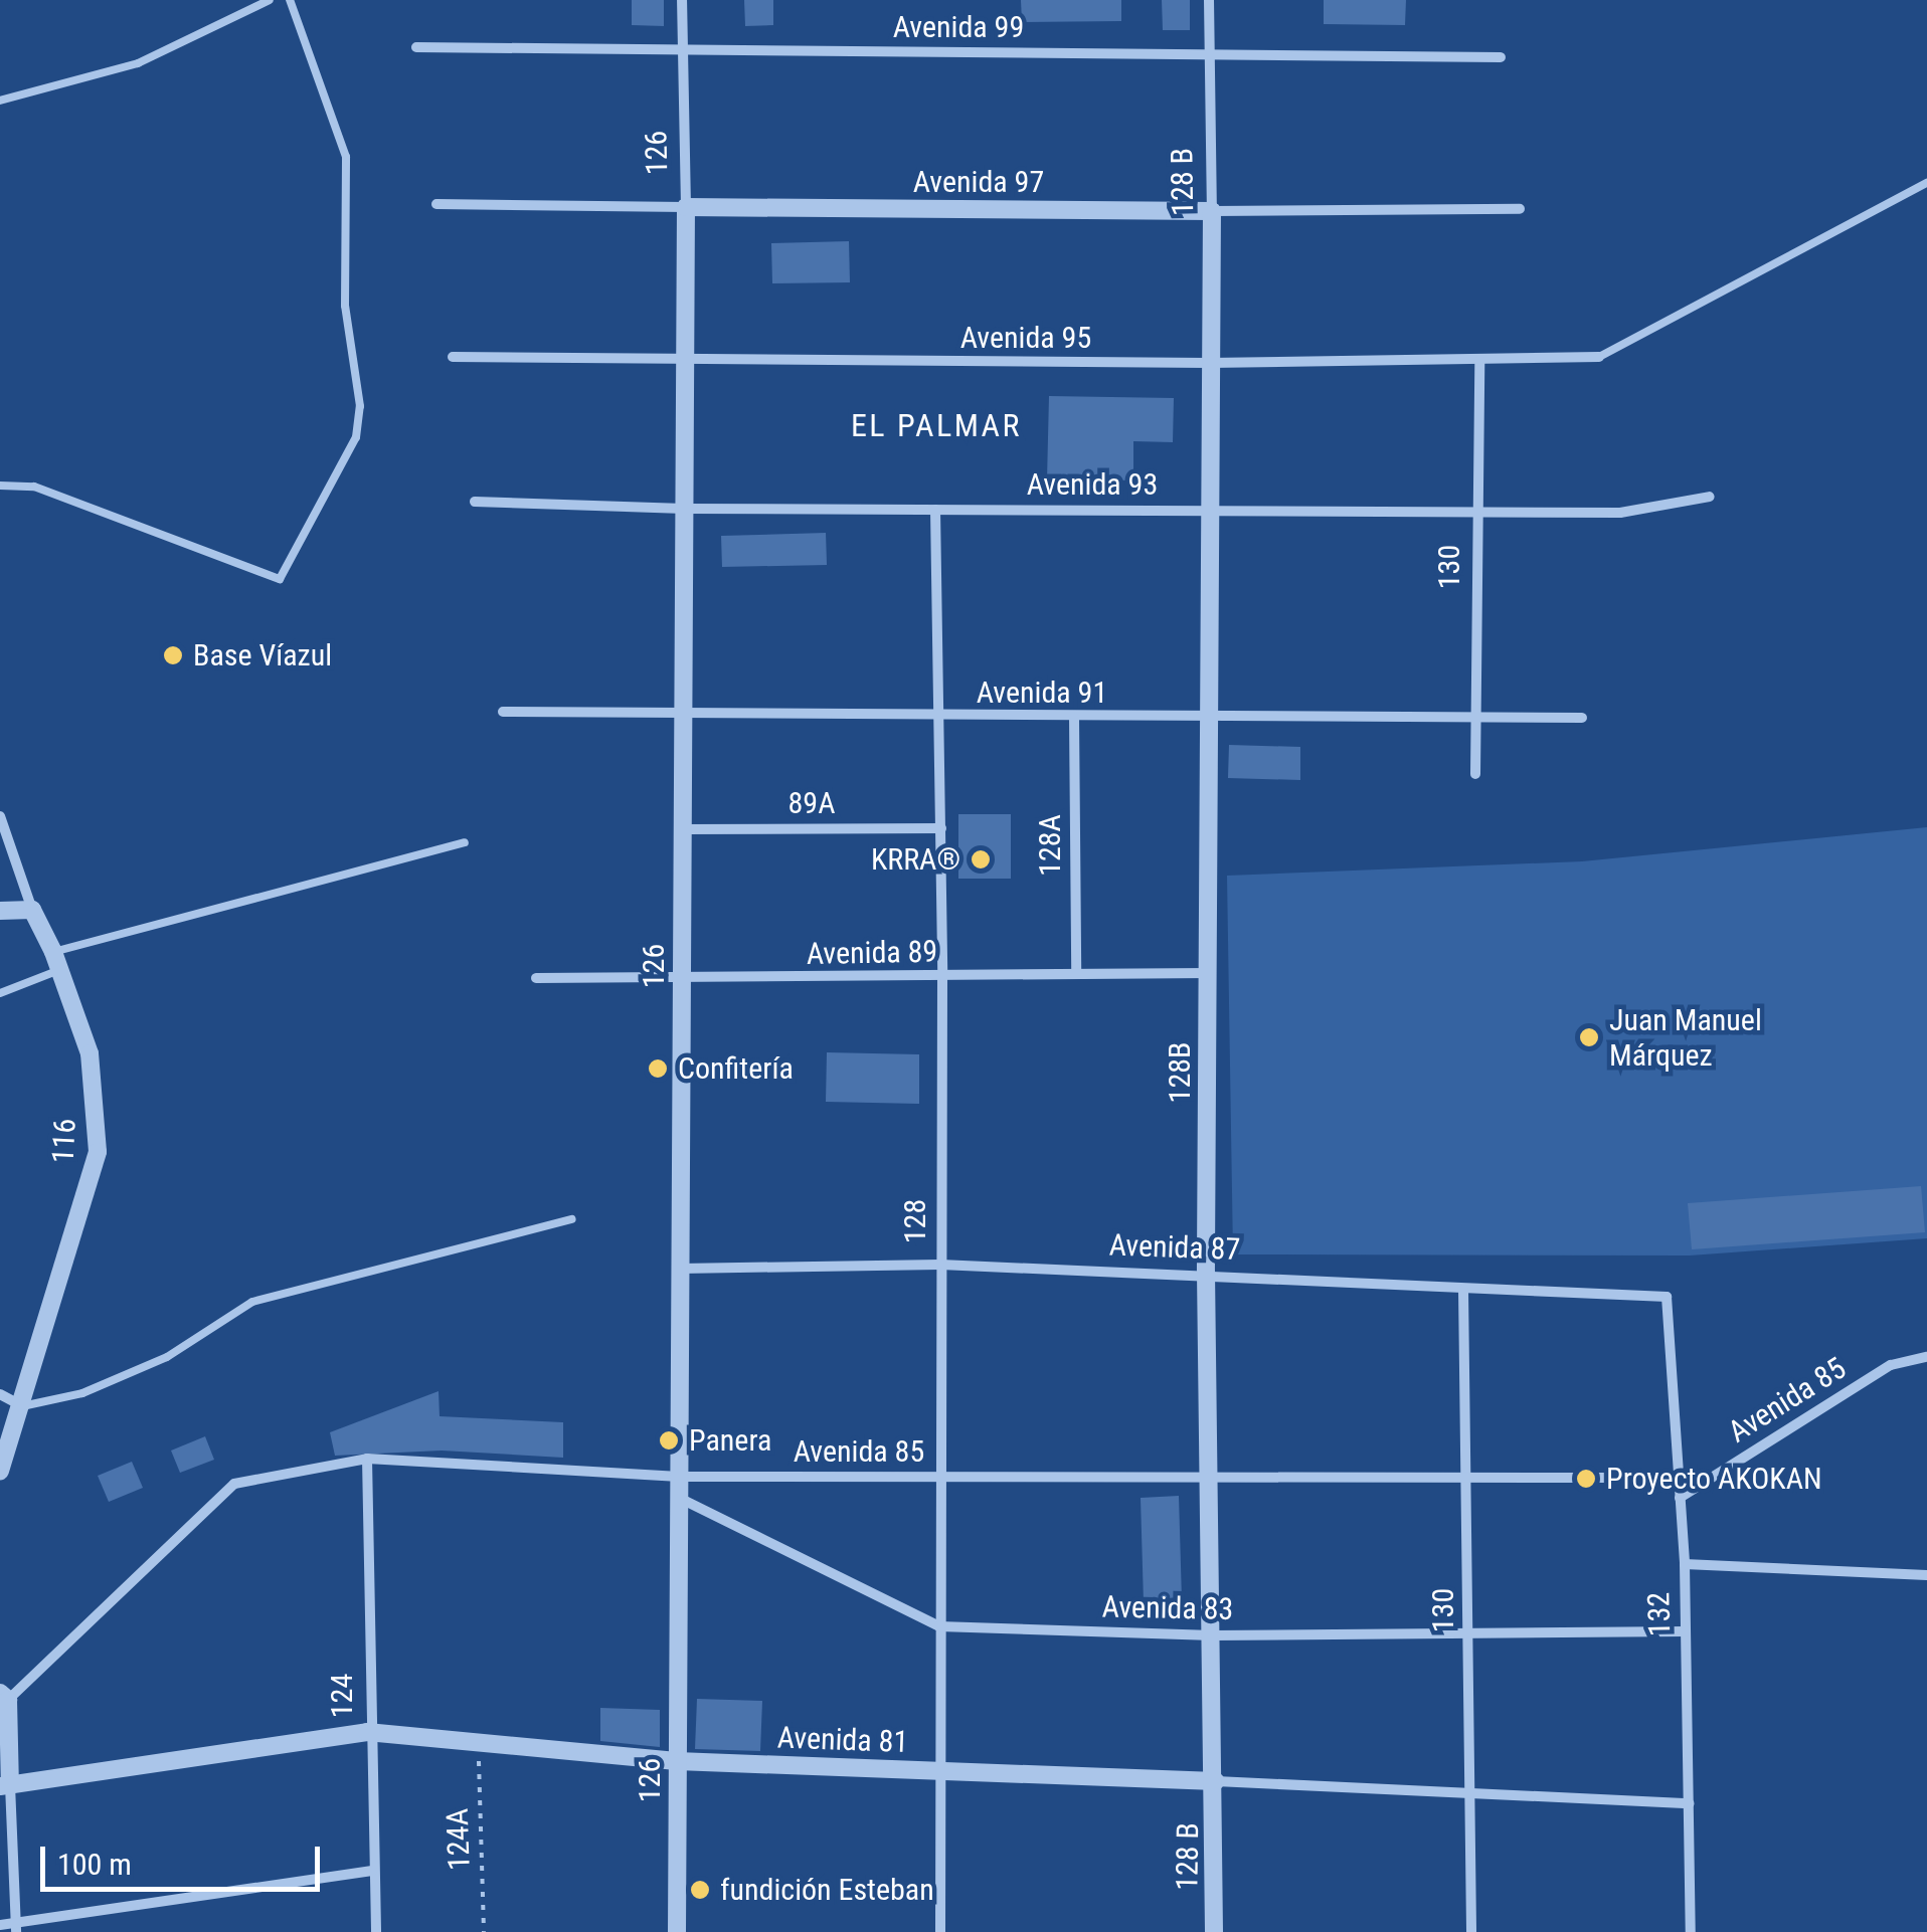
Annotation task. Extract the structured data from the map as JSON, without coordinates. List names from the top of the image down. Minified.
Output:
{"streets":{"street":["Avenida 99","126","Avenida 97","128 B","Avenida 95","Avenida 93","130","Avenida 91","89A","128A","Avenida 89","128B","116","128","Avenida 87","Avenida 85","Avenida 83","132","124","Avenida 81"],"path":["124A"]},"crossings":[["Avenida 99","126"],["Avenida 99","128 B"],["126","Avenida 97"],["126","Avenida 95"],["126","Avenida 93"],["126","Avenida 91"],["126","89A"],["126","Avenida 89"],["126","Avenida 87"],["126","Avenida 85"],["126","Avenida 83"],["126","Avenida 81"],["Avenida 97","128 B"],["128 B","Avenida 95"],["128 B","128B"],["128 B","Avenida 81"],["Avenida 95","130"],["Avenida 95","128B"],["Avenida 93","130"],["Avenida 93","128B"],["Avenida 93","128"],["130","Avenida 91"],["130","Avenida 87"],["130","Avenida 85"],["130","Avenida 83"],["130","Avenida 81"],["Avenida 91","128A"],["Avenida 91","128B"],["Avenida 91","128"],["89A","128"],["128A","Avenida 89"],["Avenida 89","128B"],["Avenida 89","128"],["128B","Avenida 87"],["128B","Avenida 85"],["128B","Avenida 83"],["128B","Avenida 81"],["128","Avenida 87"],["128","Avenida 85"],["128","Avenida 83"],["128","Avenida 81"],["Avenida 87","132"],["Avenida 85","132"],["Avenida 85","124"],["Avenida 83","132"],["132","Avenida 81"],["124","Avenida 81"],["Avenida 81","124A"]],"districts":["EL PALMAR"],"places":["Base Víazul","KRRA®","Juan Manuel Márquez","Confitería","Panera","Proyecto AKOKAN","fundición Esteban"],"scale_bar":"100 m"}
